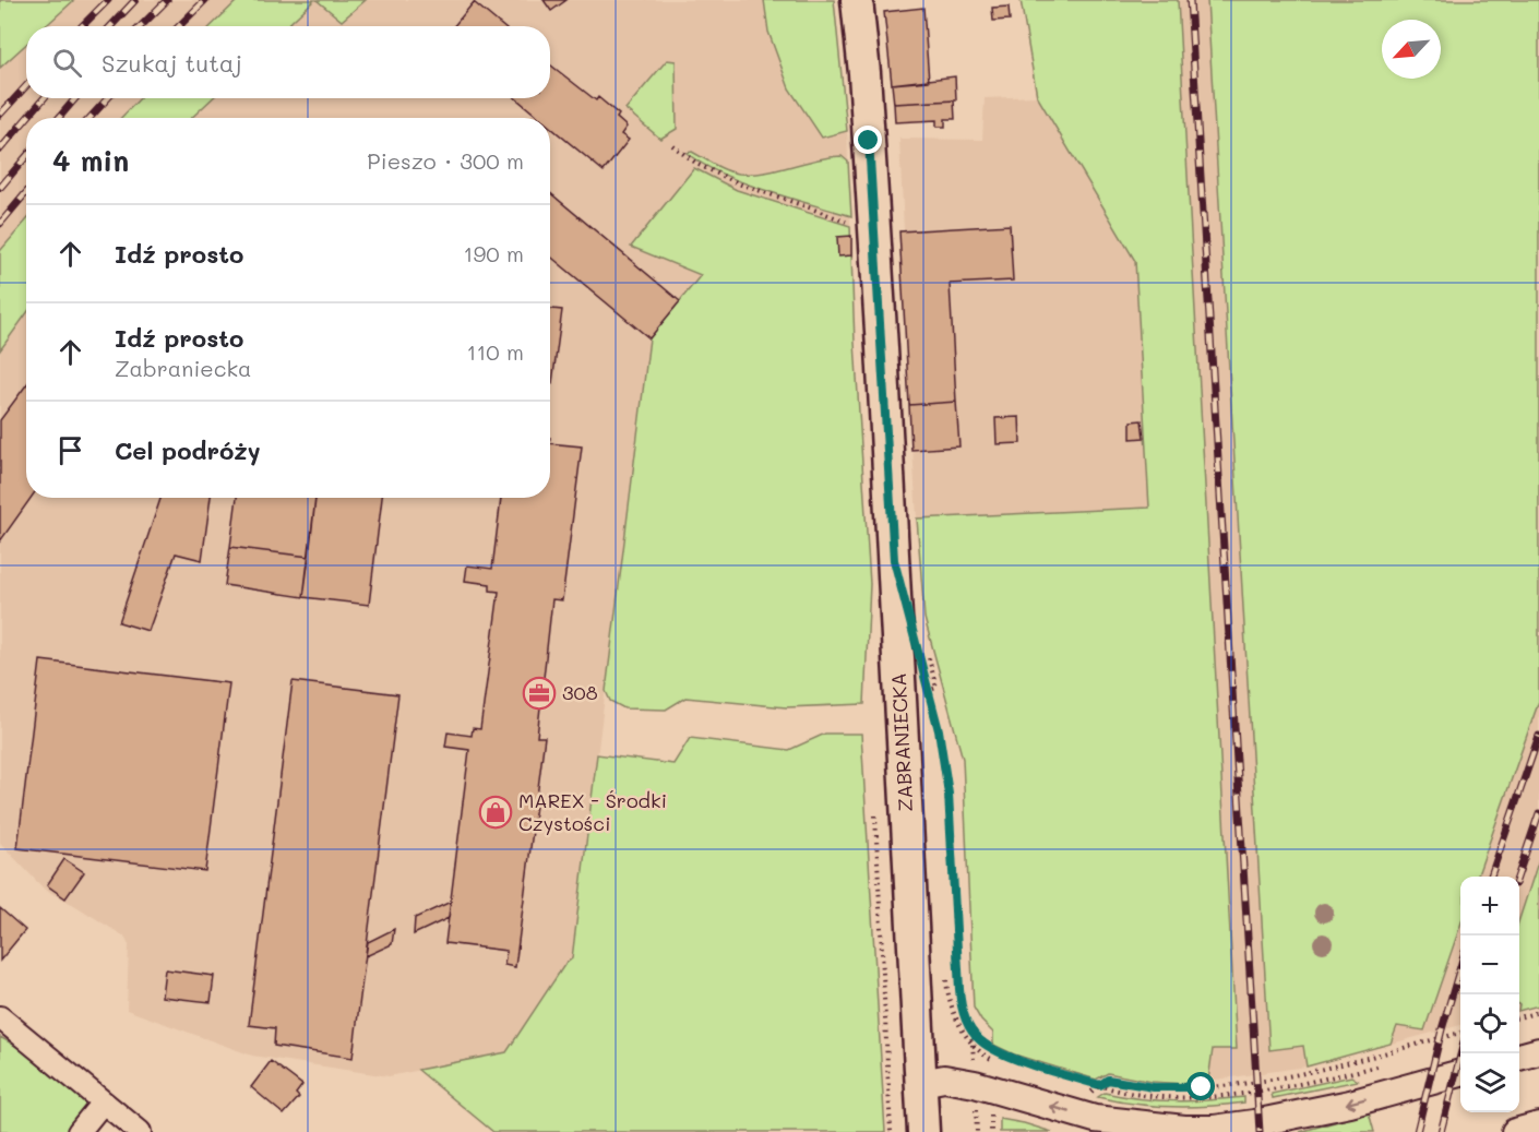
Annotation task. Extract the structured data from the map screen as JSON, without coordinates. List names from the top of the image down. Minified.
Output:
{"streets":{"main road":["ZABRANIECKA"]},"places":{"office":["308"],"shop":["MAREX - Środki Czystości"]},"north":"bottom left","page":{"search":"Szukaj tutaj","heading":["4 min","Pieszo · 300 m"],"list":[["Idź prosto","190 m"],["Idź prosto","Zabraniecka","110 m"],"Cel podróży"],"map_buttons":["+","−"]}}
